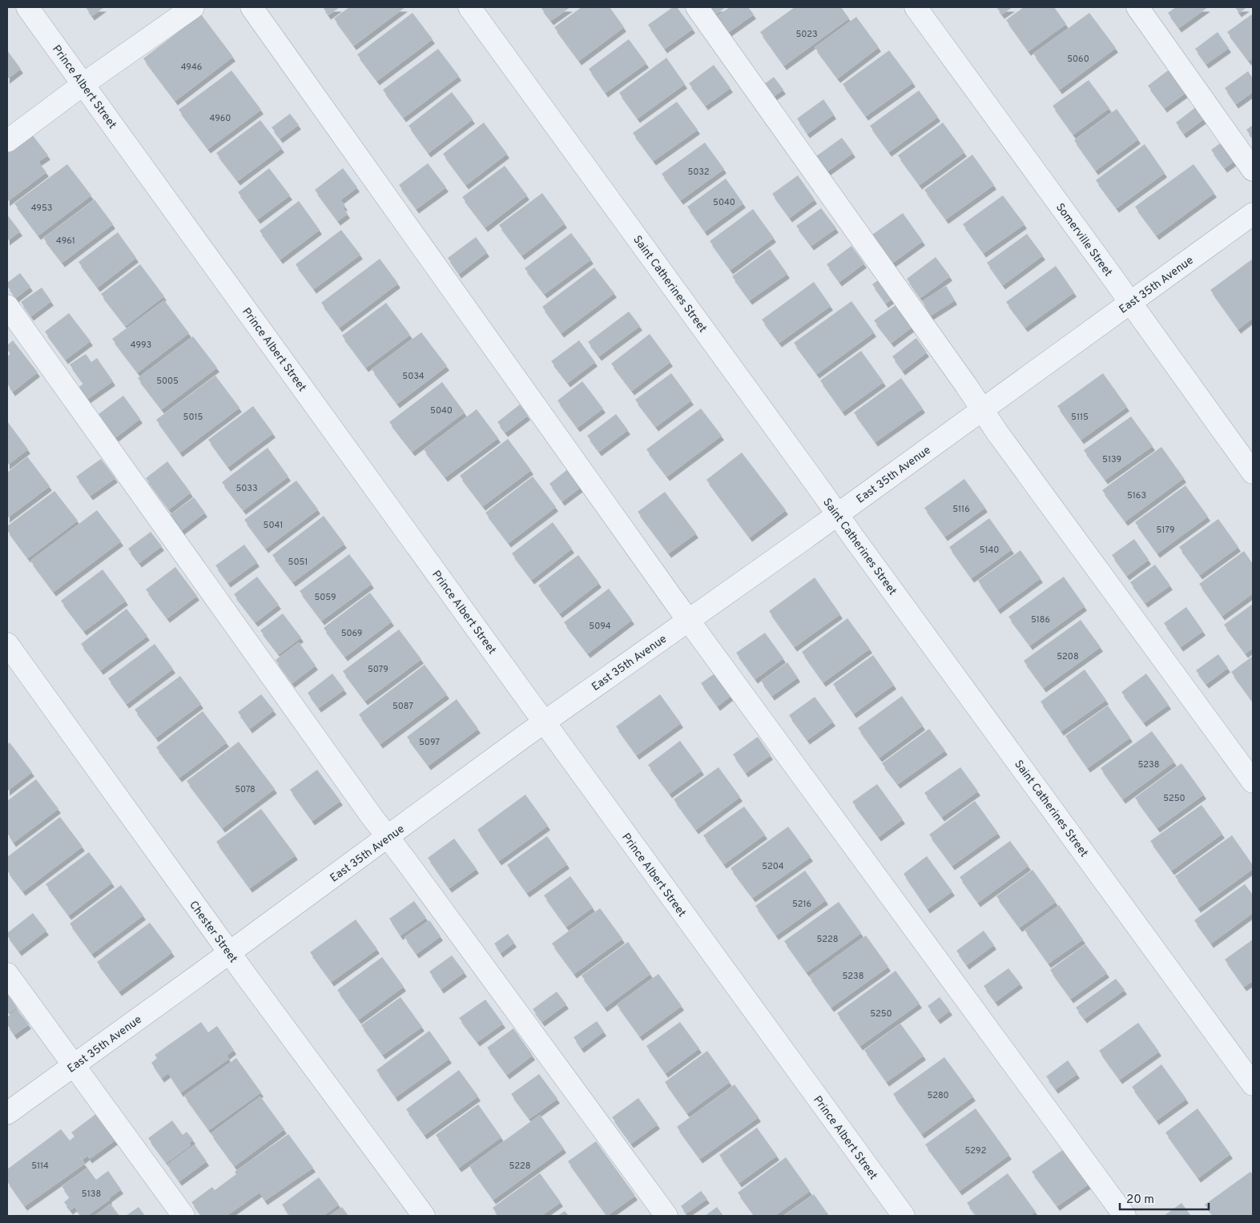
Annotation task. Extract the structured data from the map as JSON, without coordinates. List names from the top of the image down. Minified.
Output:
{"streets":{"street":["Prince Albert Street","Somerville Street","Saint Catherines Street","East 35th Avenue","Chester Street"]},"crossings":[["Prince Albert Street","East 35th Avenue"],["Somerville Street","East 35th Avenue"],["Saint Catherines Street","East 35th Avenue"],["East 35th Avenue","Chester Street"]],"house_numbers":["5023","5060","4946","4960","5032","5040","4953","4961","4993","5034","5005","5040","5015","5115","5139","5033","5163","5116","5041","5179","5140","5051","5059","5186","5094","5069","5208","5079","5087","5097","5238","5078","5250","5204","5216","5228","5238","5250","5280","5292","5114","5228","5138"],"scale_bar":"20 m"}
